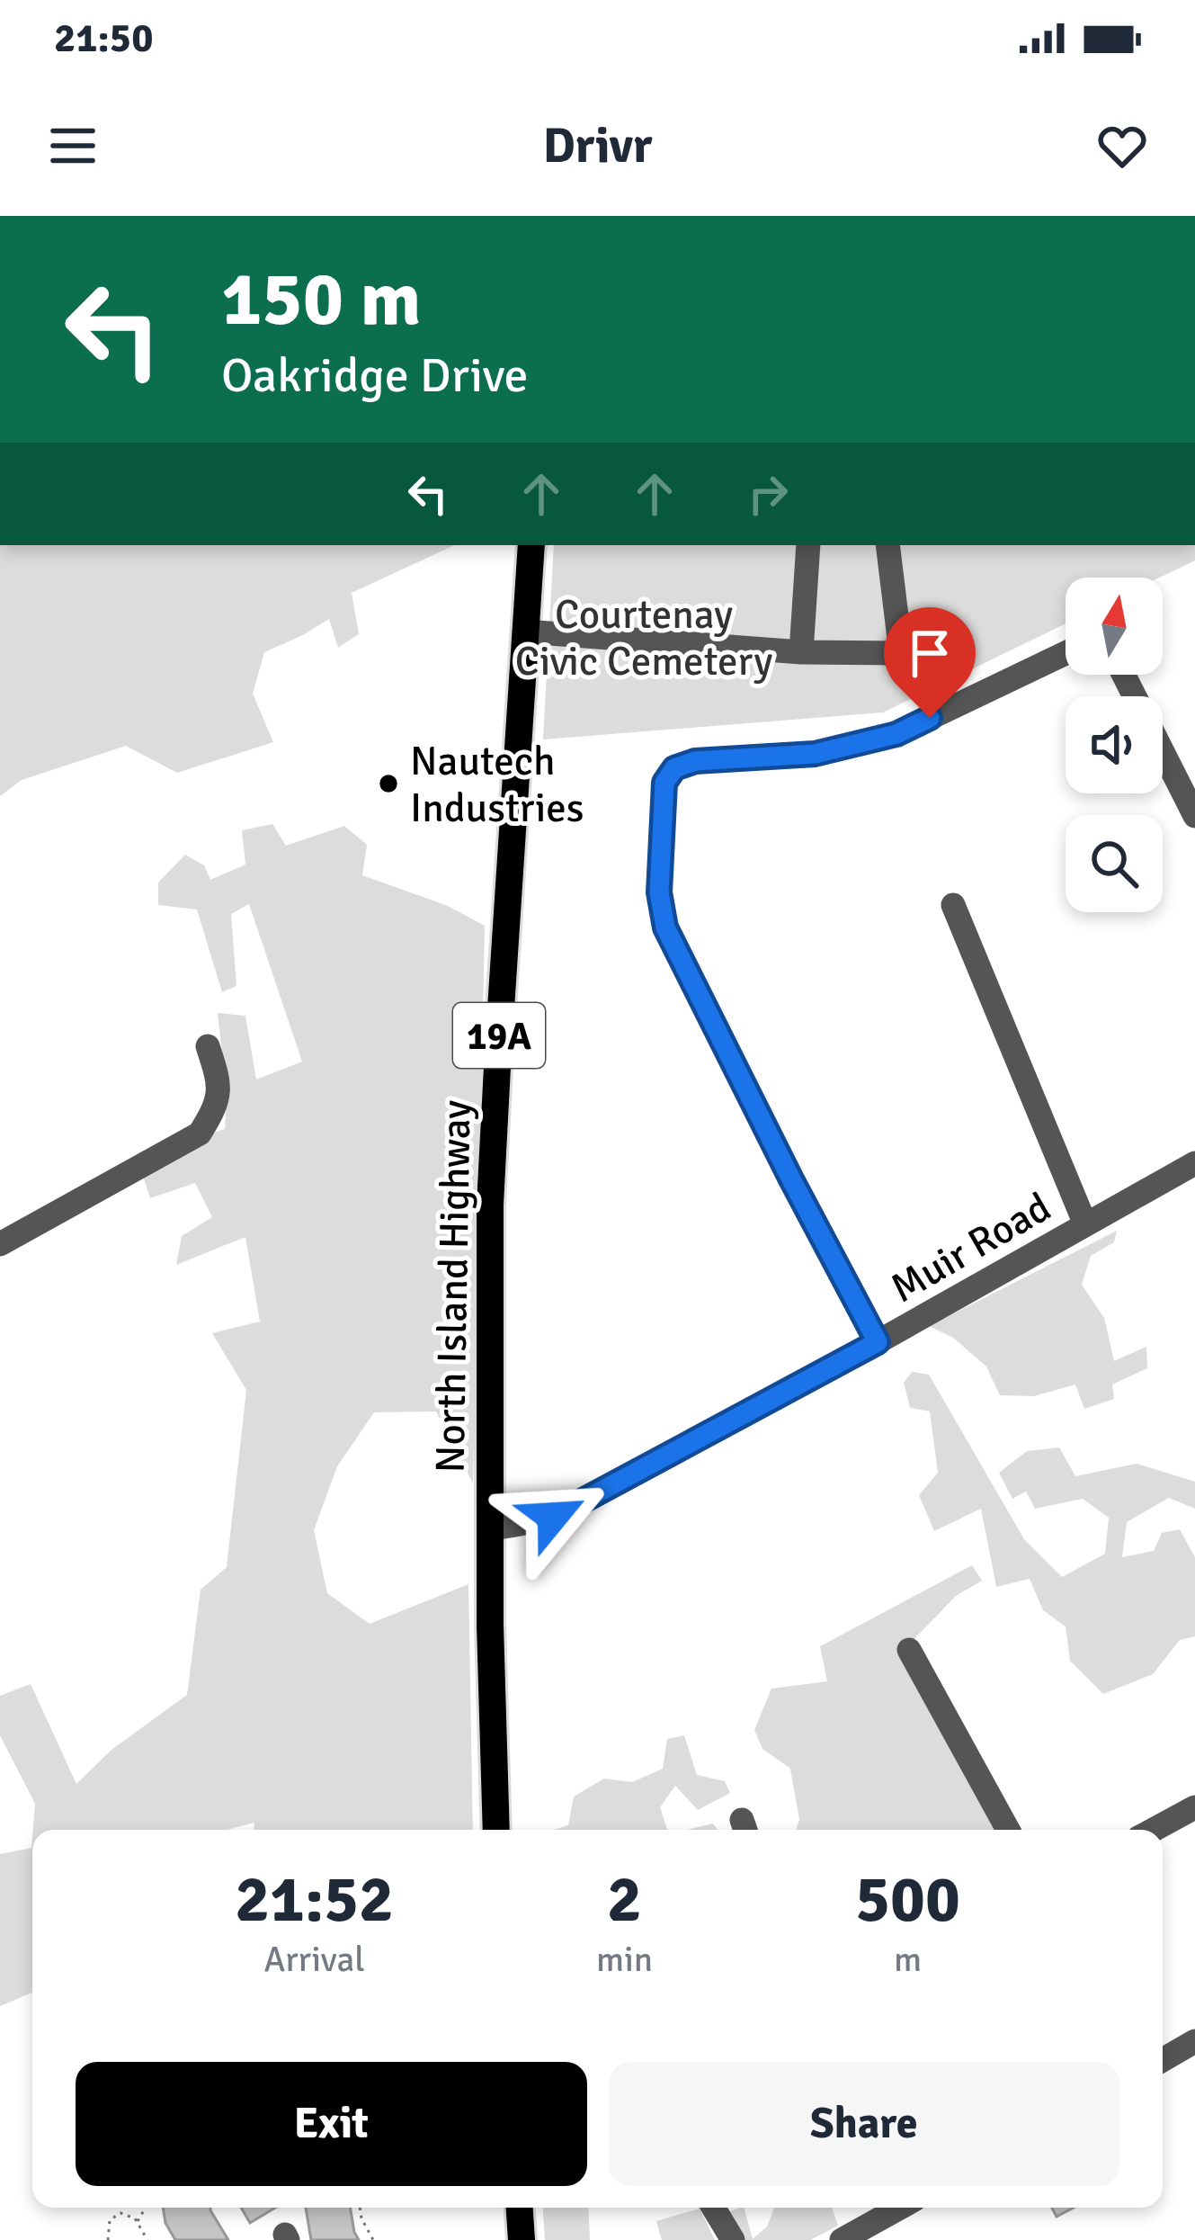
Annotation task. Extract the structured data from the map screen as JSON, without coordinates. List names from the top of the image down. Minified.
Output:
{"streets":{"main road":["19A","North Island Highway"],"street":["Muir Road"]},"crossings":[["Muir Road","North Island Highway"]],"parks":["Courtenay Civic Cemetery"],"places":["Nautech Industries"],"north":"top","page":{"status":"21:50","header":"Drivr","turn":["150 m","Oakridge Drive"],"eta":["21:52","Arrival","2","min","500","m"],"buttons":["Exit","Share"]}}
